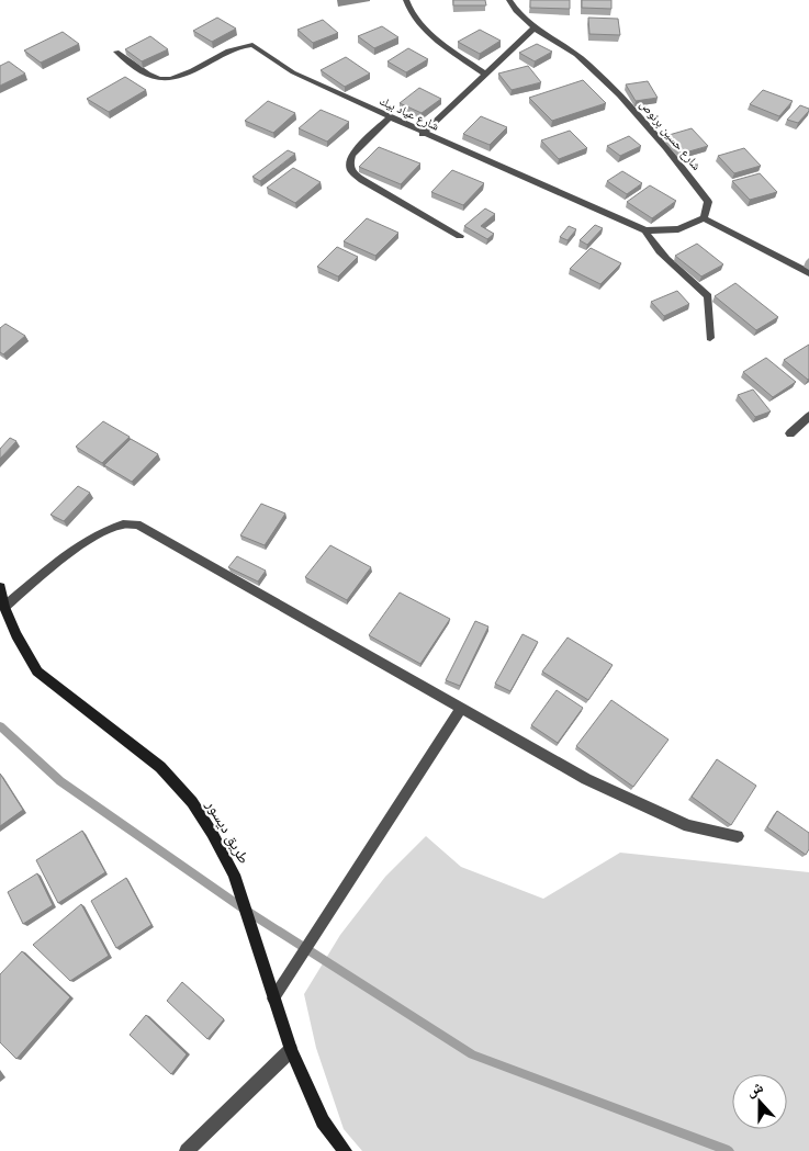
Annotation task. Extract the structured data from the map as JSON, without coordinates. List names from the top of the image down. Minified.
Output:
{"streets":{"main road":["طريق ديسور"],"street":["شارع عياد بيك","شارع حسين برنوص"]},"crossings":[["شارع عياد بيك","شارع حسين برنوص"]],"north":"top"}
